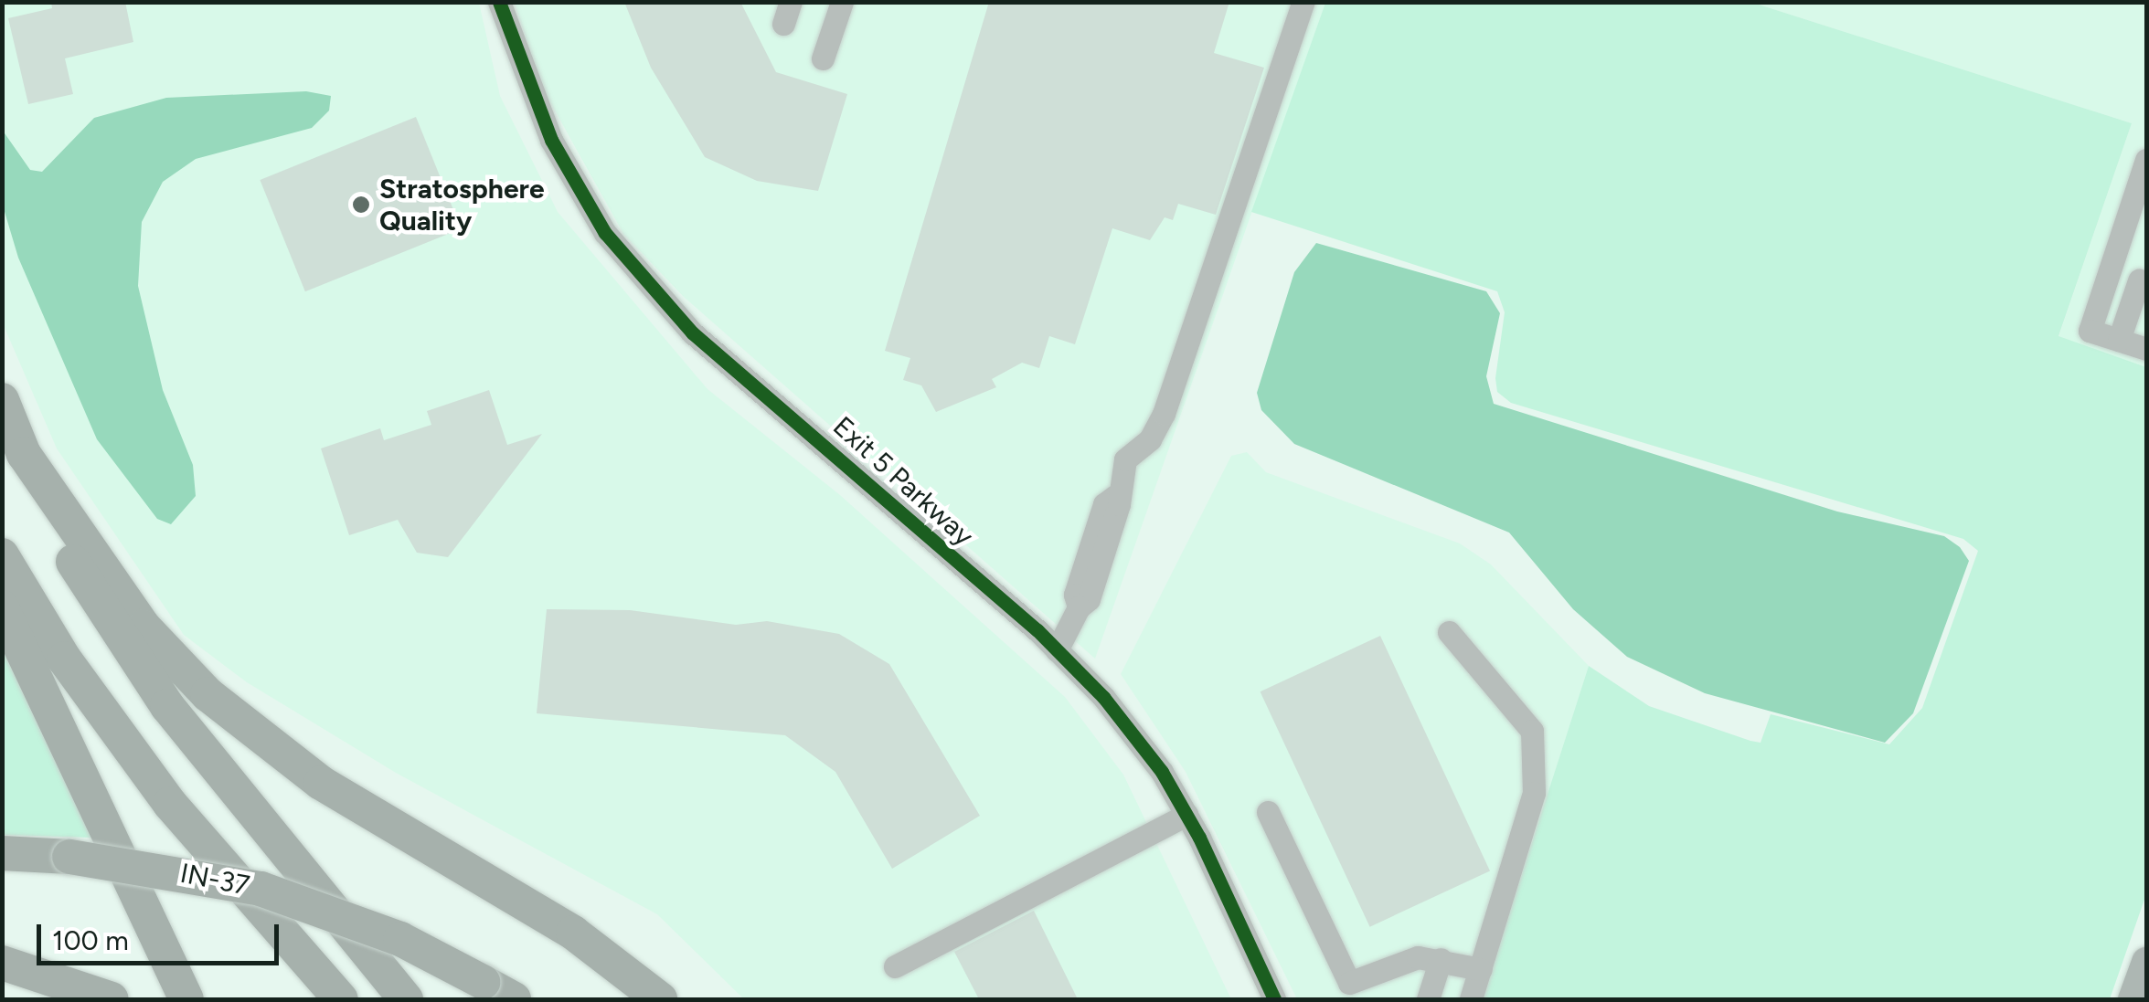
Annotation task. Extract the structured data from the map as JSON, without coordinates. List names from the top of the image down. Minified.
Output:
{"streets":{"highway":["IN-37"],"street":["Exit 5 Parkway"]},"places":["Stratosphere Quality"],"scale_bar":"100 m"}
